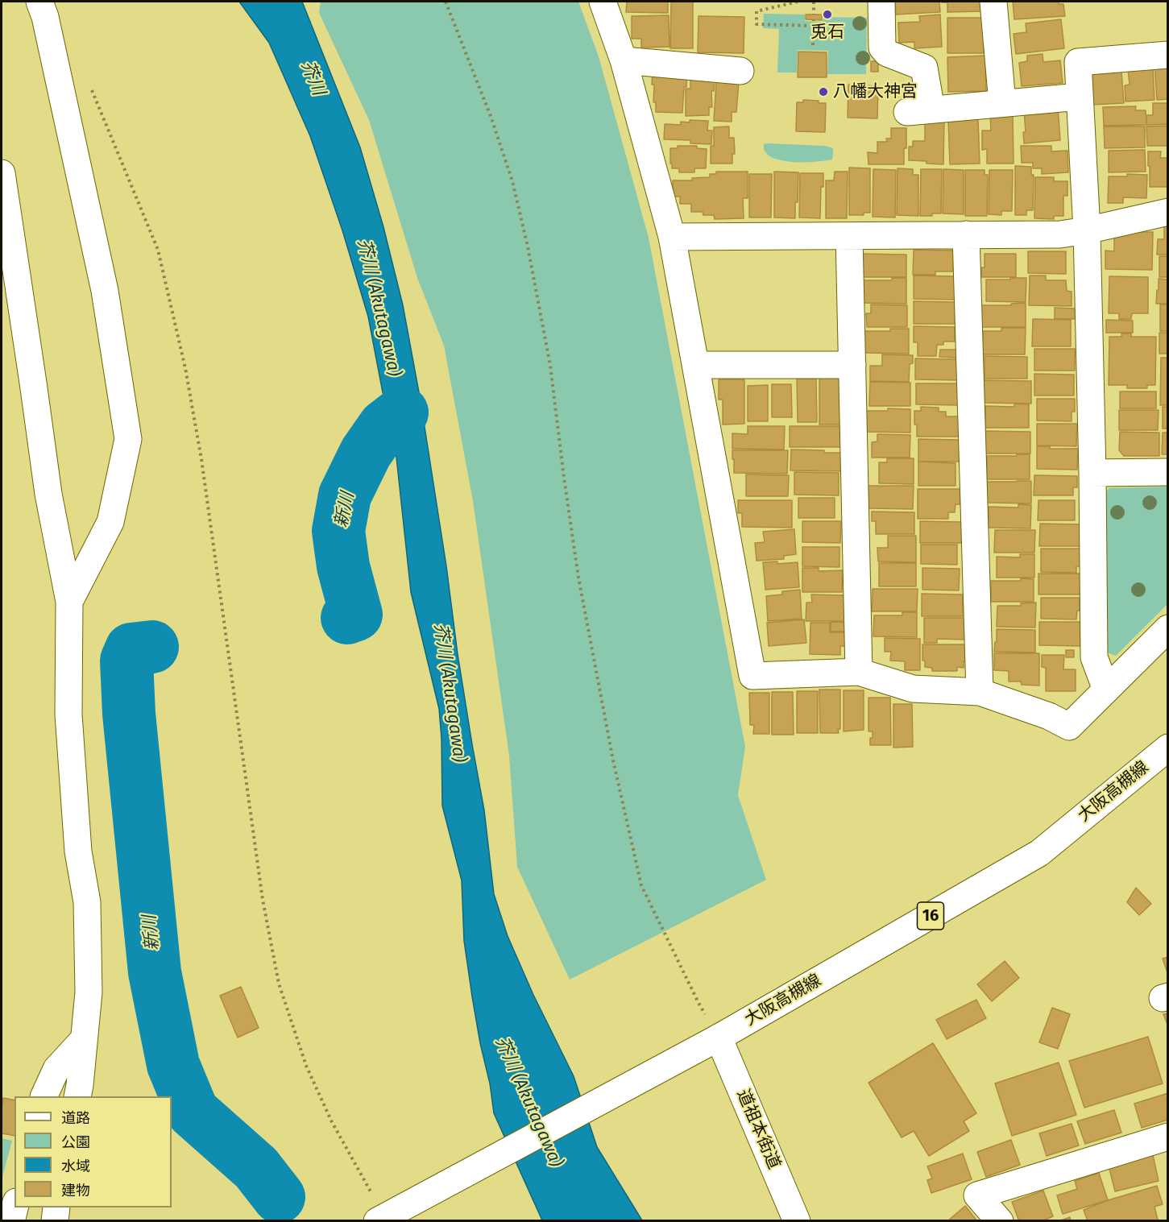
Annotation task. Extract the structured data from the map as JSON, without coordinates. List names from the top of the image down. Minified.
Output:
{"streets":{"street":["大阪高槻線","16","道祖本街道"]},"crossings":[["大阪高槻線","道祖本街道"]],"water":["芥川","芥川 (Akutagawa)","新川"],"places":["兎石","八幡大神宮"],"legend":["道路","公園","水域","建物"]}
